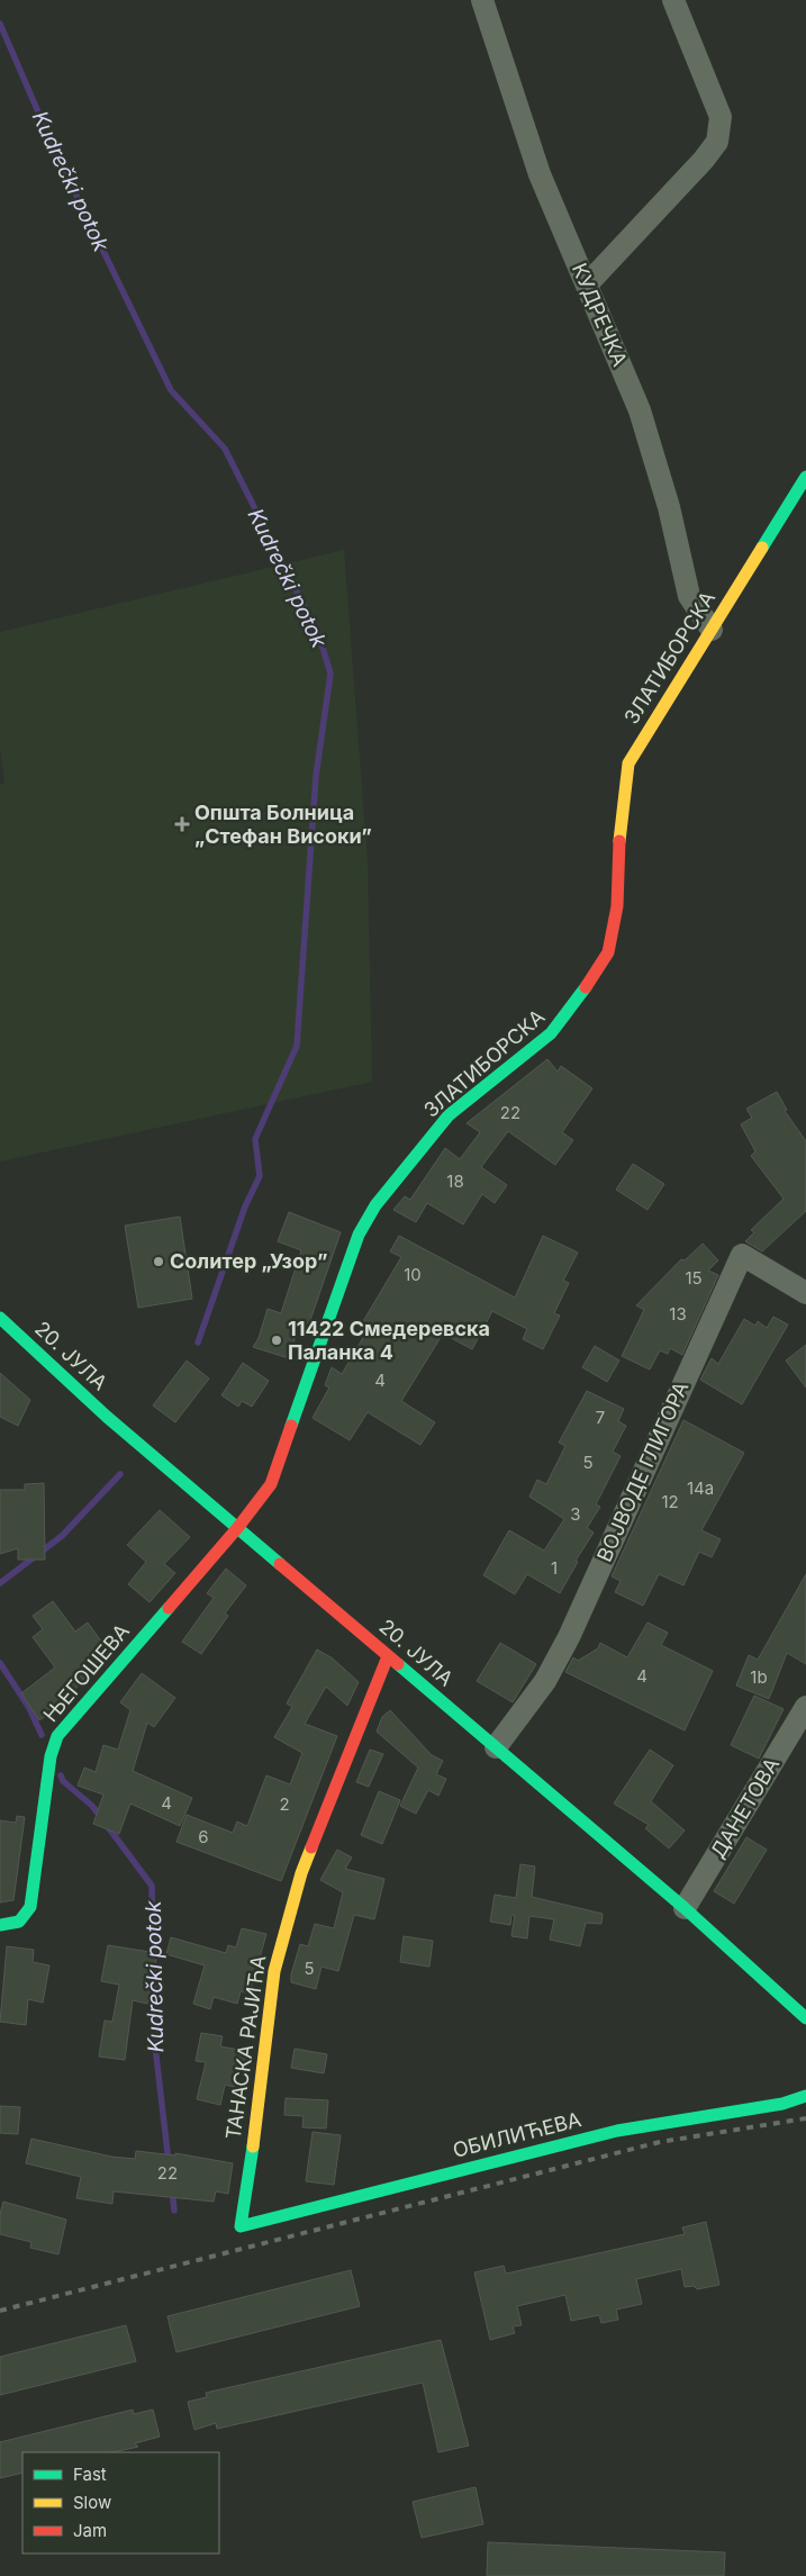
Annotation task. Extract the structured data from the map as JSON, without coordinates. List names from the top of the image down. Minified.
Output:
{"streets":{"street":["КУДРЕЧКА","ЗЛАТИБОРСКА","20. ЈУЛА","ВОЈВОДЕ ГЛИГОРА","ЊЕГОШЕВА","ДАНЕТОВА","ТАНАСКА РАЈИЋА","ОБИЛИЋЕВА"]},"crossings":[["КУДРЕЧКА","ЗЛАТИБОРСКА"],["ЗЛАТИБОРСКА","20. ЈУЛА"],["ЗЛАТИБОРСКА","ЊЕГОШЕВА"],["20. ЈУЛА","ВОЈВОДЕ ГЛИГОРА"],["20. ЈУЛА","ЊЕГОШЕВА"],["20. ЈУЛА","ДАНЕТОВА"],["20. ЈУЛА","ТАНАСКА РАЈИЋА"],["ТАНАСКА РАЈИЋА","ОБИЛИЋЕВА"]],"water":["Kudrečki potok"],"places":{"health":["Општа Болница „Стефан Високи”"],"other":["Солитер „Узор”","11422 Смедеревска Паланка 4"]},"house_numbers":["22","18","10","15","13","4","7","5","14a","12","3","1","4","1b","4","2","6","5","22"],"legend":["Fast","Slow","Jam"]}
